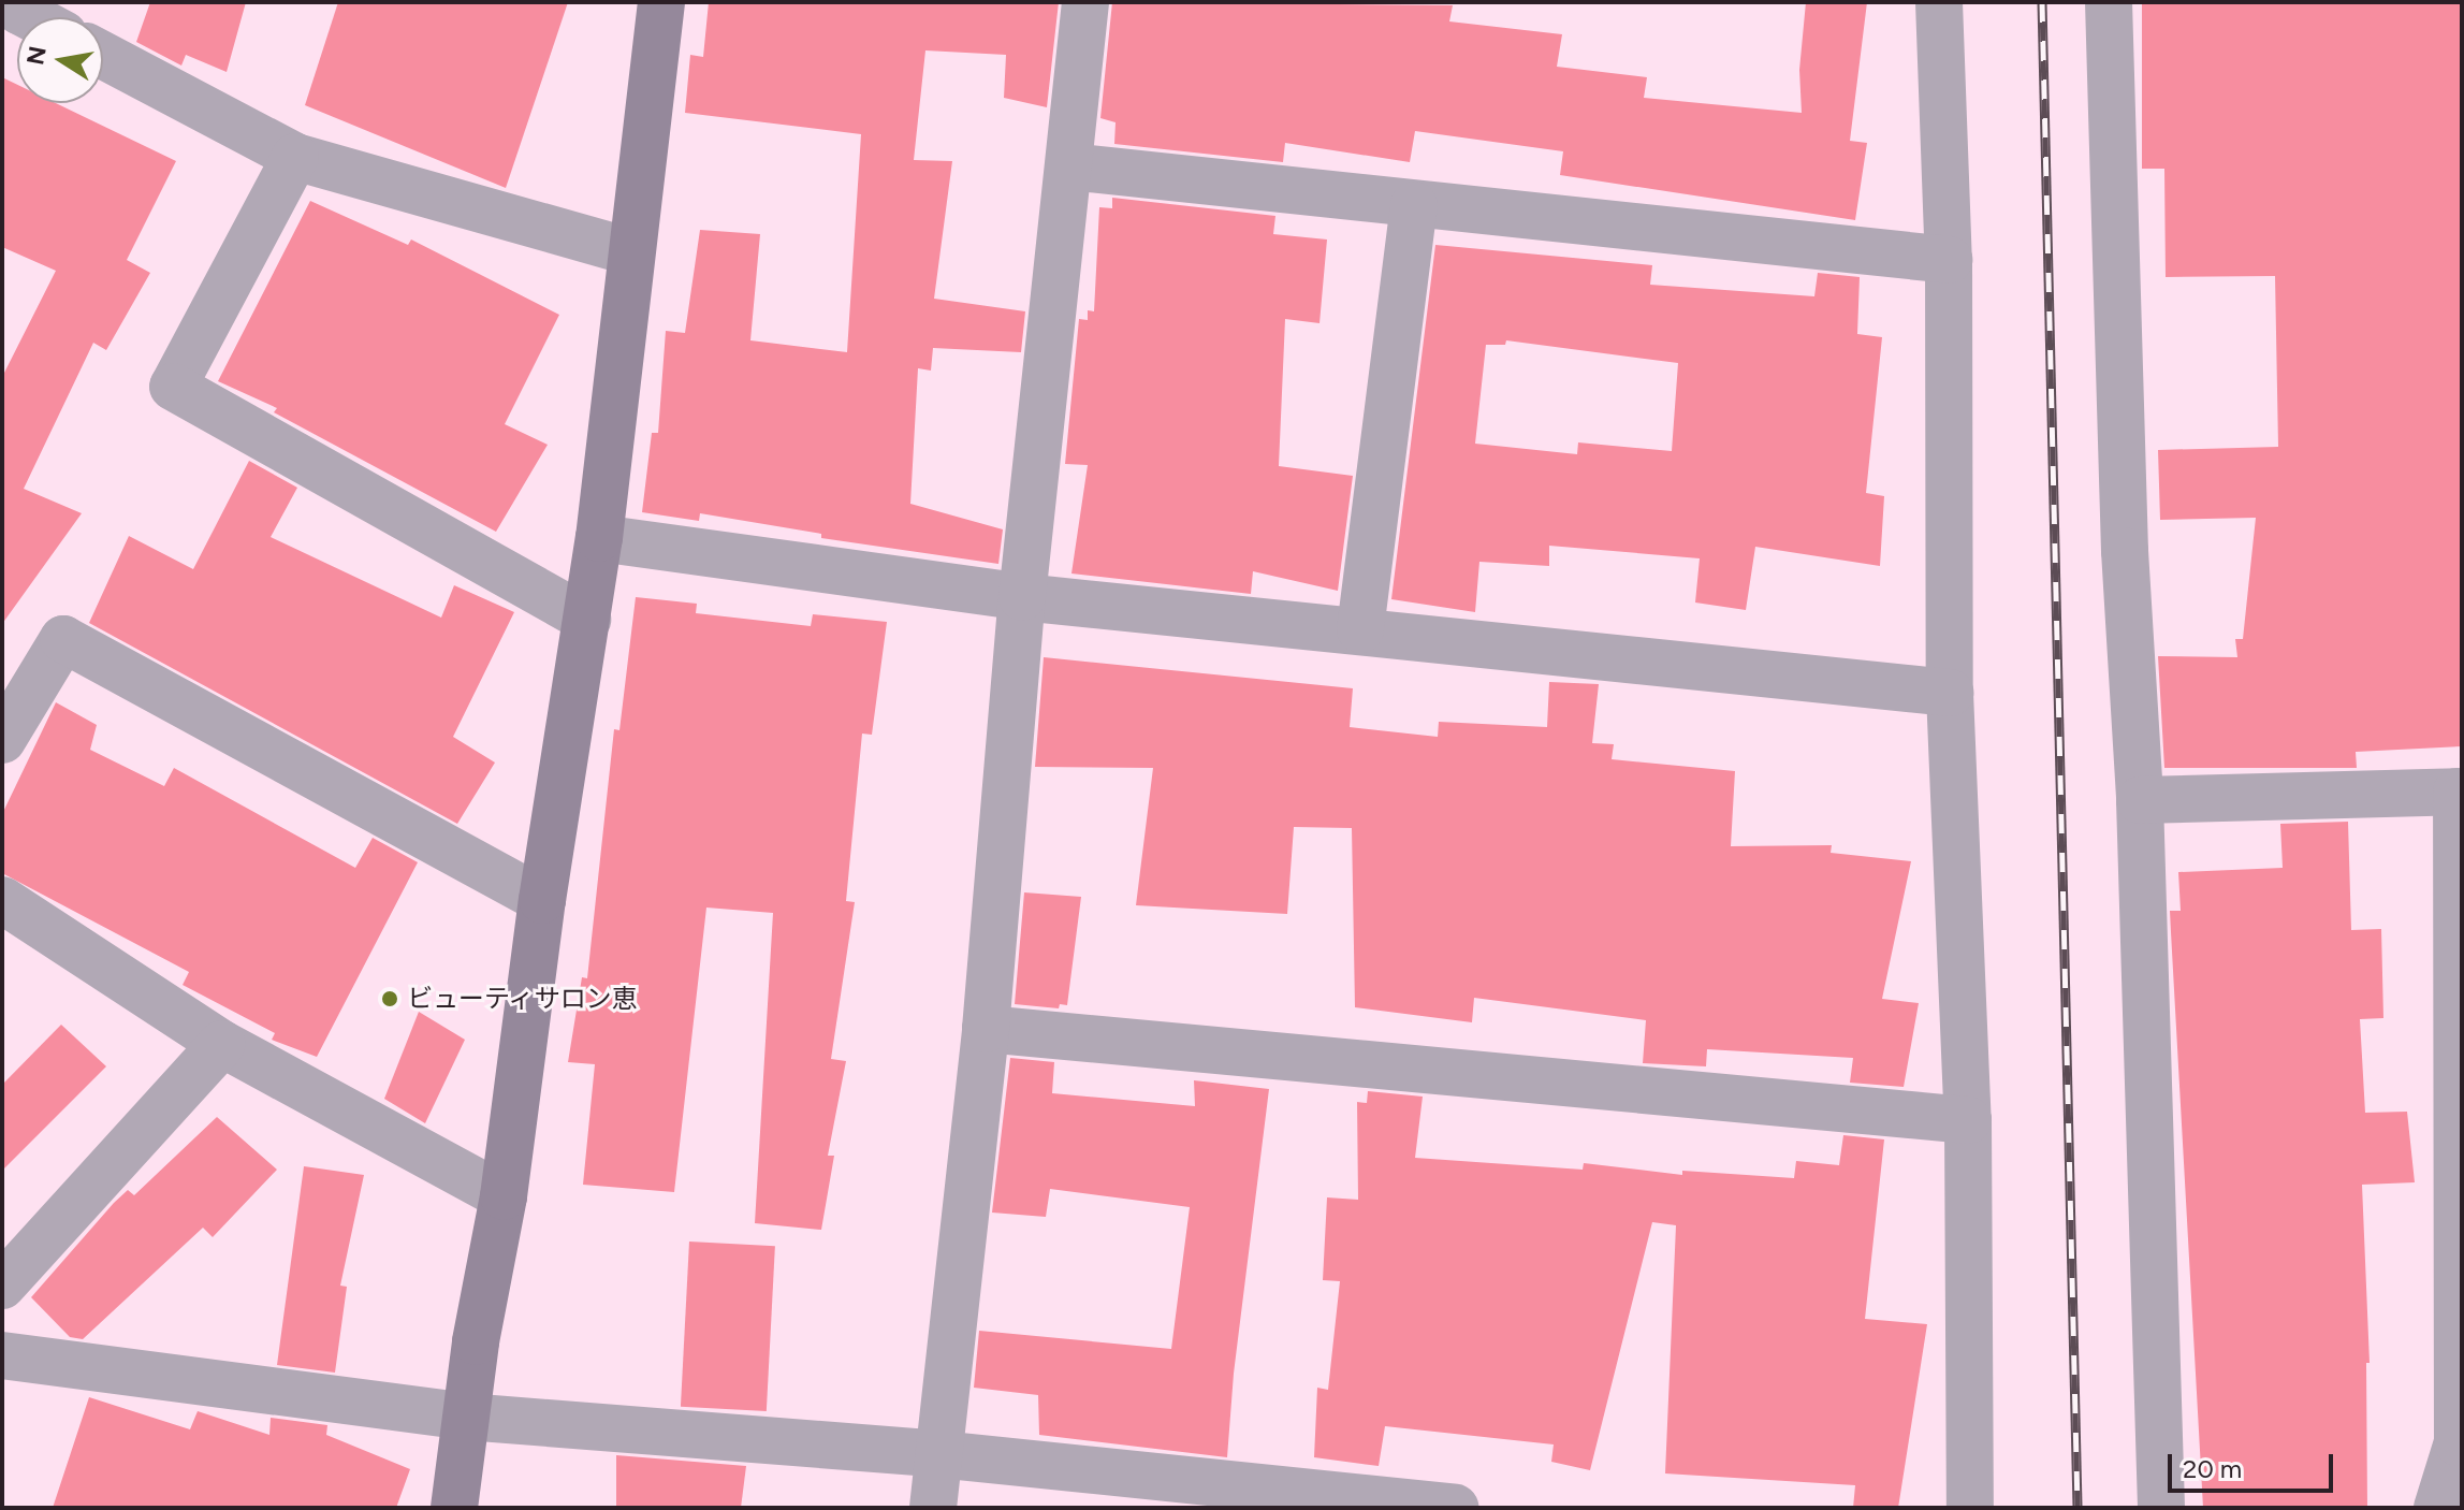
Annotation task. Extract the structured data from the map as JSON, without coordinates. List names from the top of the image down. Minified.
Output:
{"places":["ビューティサロン恵"],"scale_bar":"20 m","north":"left"}
